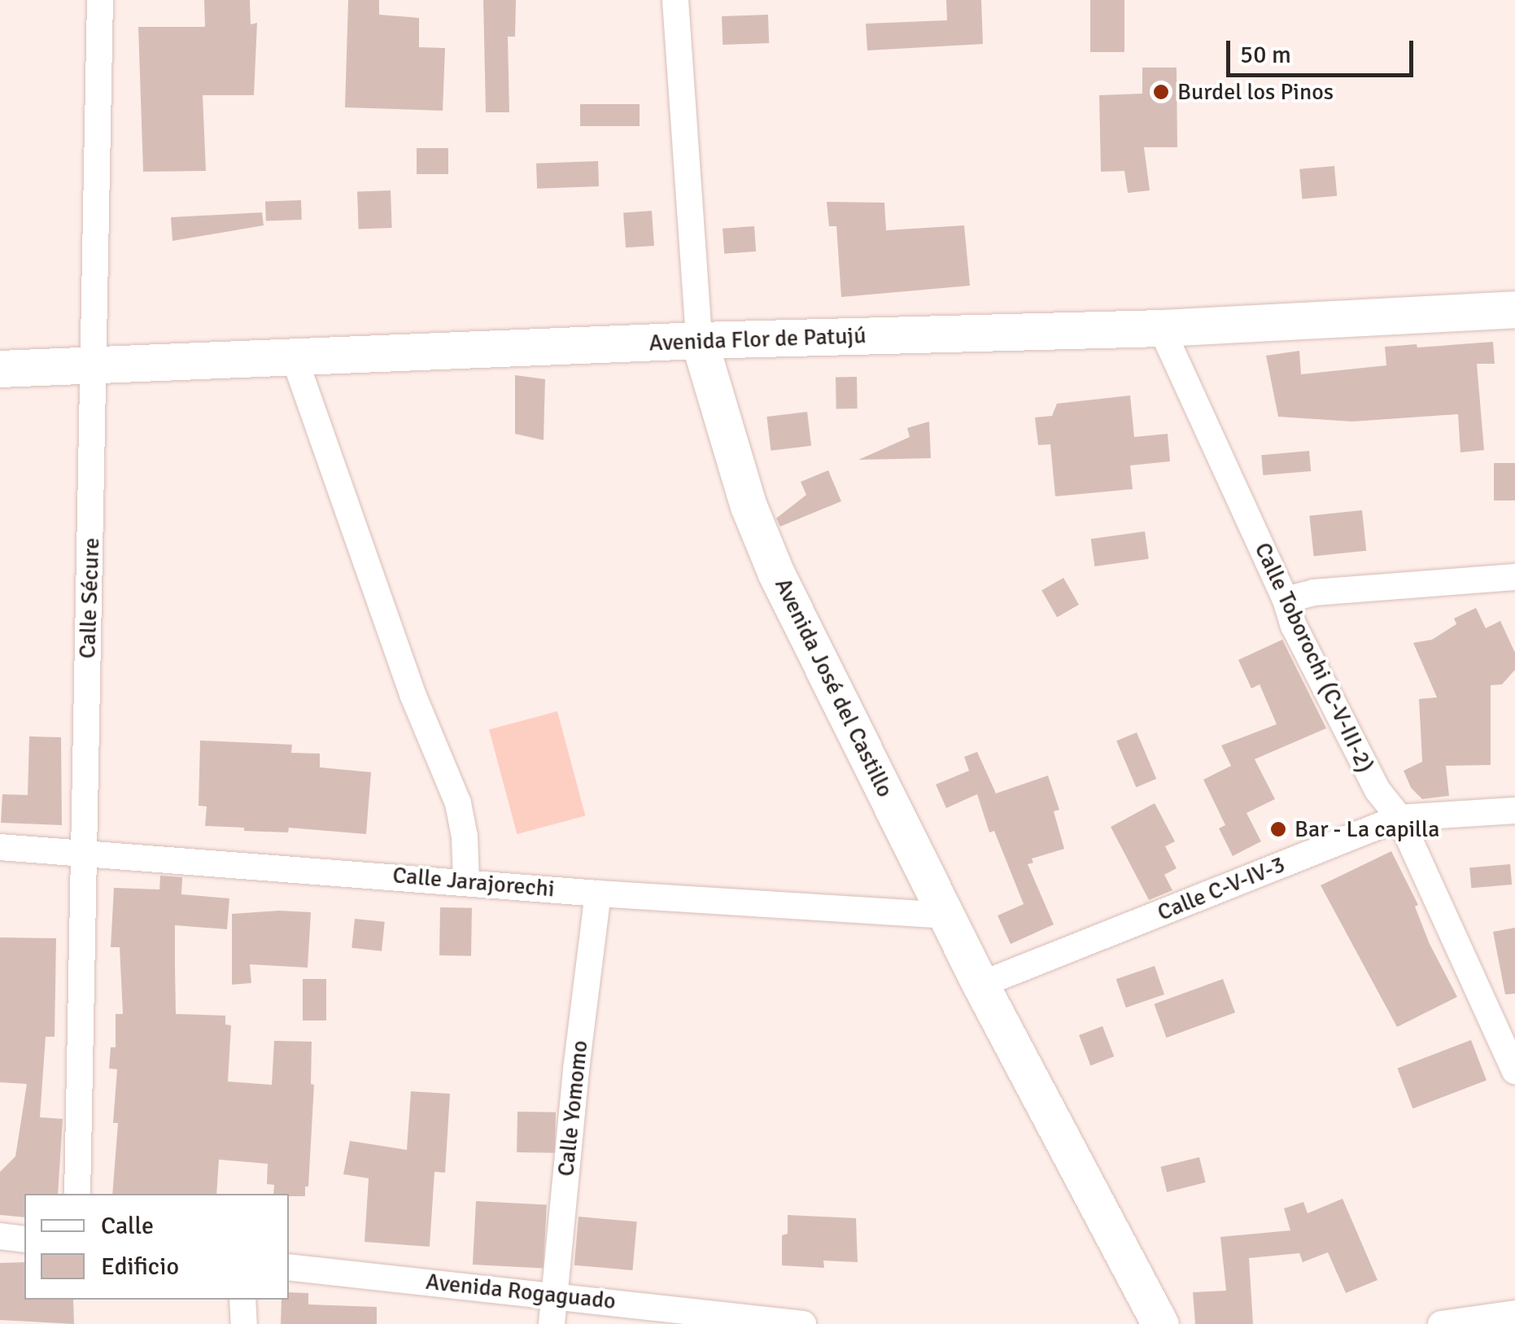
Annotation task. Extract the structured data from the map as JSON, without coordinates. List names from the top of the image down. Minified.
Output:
{"streets":{"main road":["Avenida Flor de Patujú","Avenida José del Castillo"],"street":["Calle Sécure","Calle Toborochi (C-V-III-2)","Calle Jarajorechi","Calle C-V-IV-3","Calle Yomomo","Avenida Rogaguado"]},"crossings":[["Avenida Flor de Patujú","Calle Sécure"],["Avenida Flor de Patujú","Calle Toborochi (C-V-III-2)"],["Avenida Flor de Patujú","Avenida José del Castillo"],["Calle Sécure","Calle Jarajorechi"],["Calle Toborochi (C-V-III-2)","Calle C-V-IV-3"],["Avenida José del Castillo","Calle Jarajorechi"],["Avenida José del Castillo","Calle C-V-IV-3"],["Calle Jarajorechi","Calle Yomomo"],["Calle Yomomo","Avenida Rogaguado"]],"places":["Burdel los Pinos","Bar - La capilla"],"legend":["Calle","Edificio"],"scale_bar":"50 m"}
